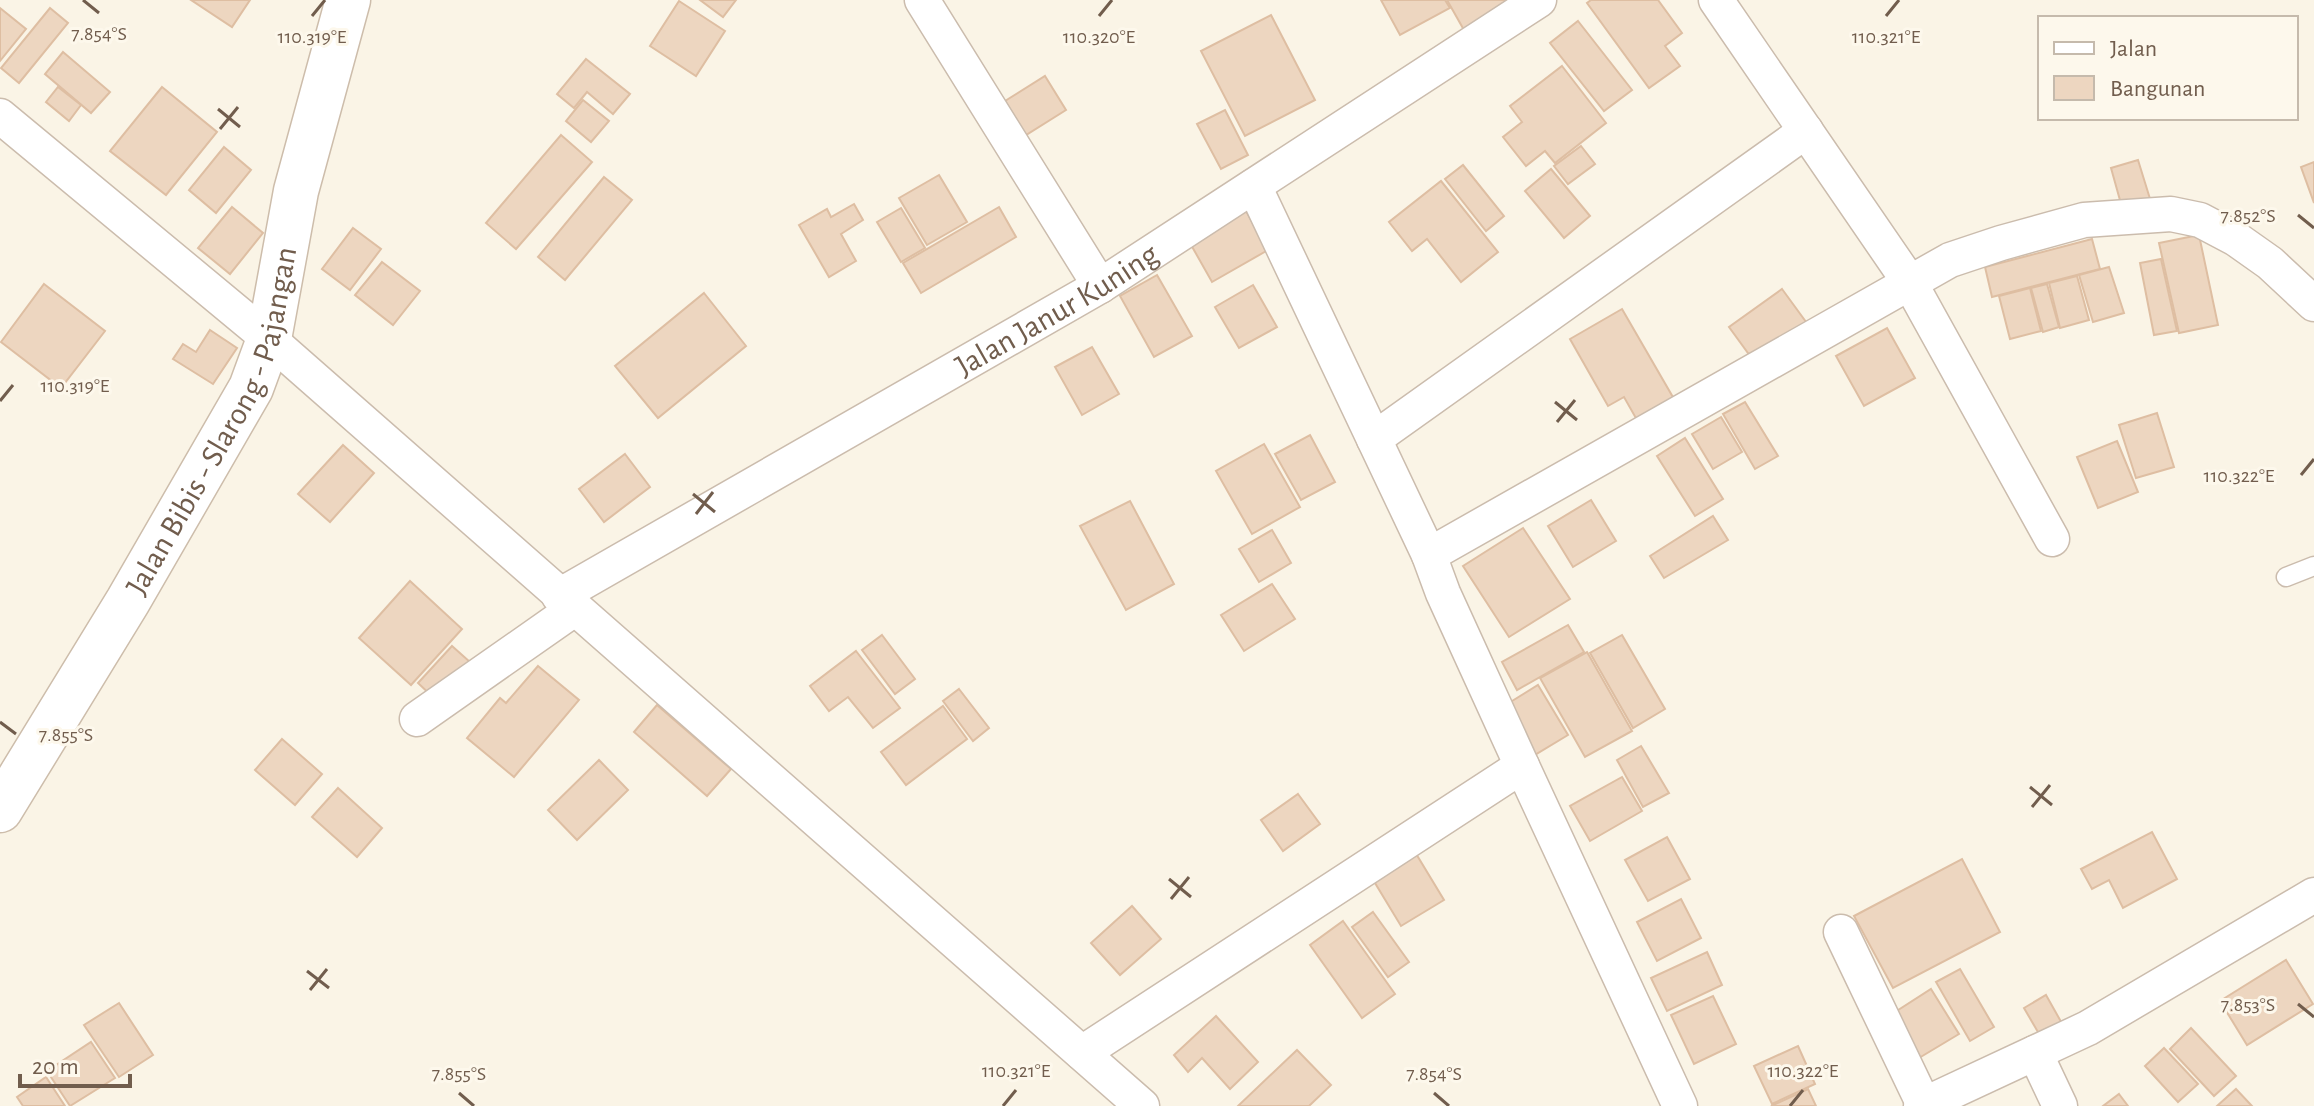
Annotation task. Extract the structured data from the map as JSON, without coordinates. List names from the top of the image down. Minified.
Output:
{"streets":{"main road":["Jalan Bibis - Slarong - Pajangan"],"street":["Jalan Janur Kuning"]},"legend":["Jalan","Bangunan"],"scale_bar":"20 m","coordinates":["7.854°S","110.319°E","110.320°E","110.321°E","7.852°S","110.322°E","7.855°S","7.853°S"]}
